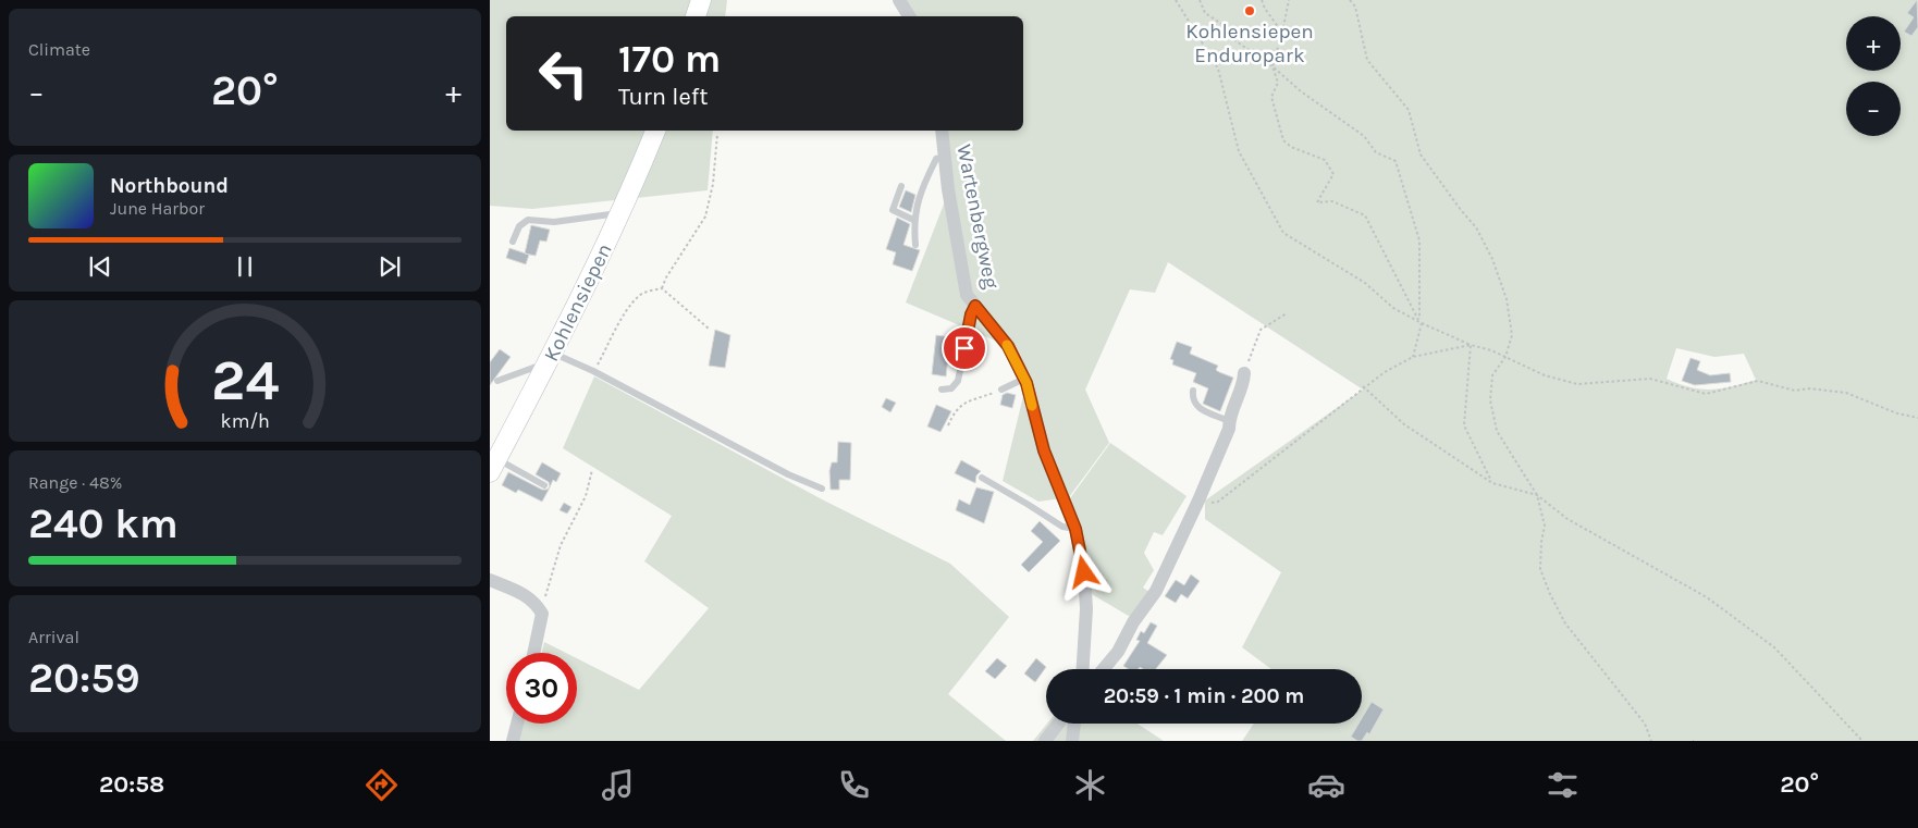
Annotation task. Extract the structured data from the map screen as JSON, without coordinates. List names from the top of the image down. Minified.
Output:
{"streets":{"street":["Wartenbergweg","Kohlensiepen"]},"places":["Kohlensiepen Enduropark"],"page":{"tile":["Climate",["Range · 48%","240 km"],["Arrival","20:59"]],"map_buttons":["+","−"],"turn":["170 m","Turn left"],"heat":["−","20°","+"],"song":["Northbound","June Harbor"],"limit":"30","trip":"20:59 · 1 min · 200 m","tabs":["20:58","20°"],"gauge":["24","km/h"]}}
